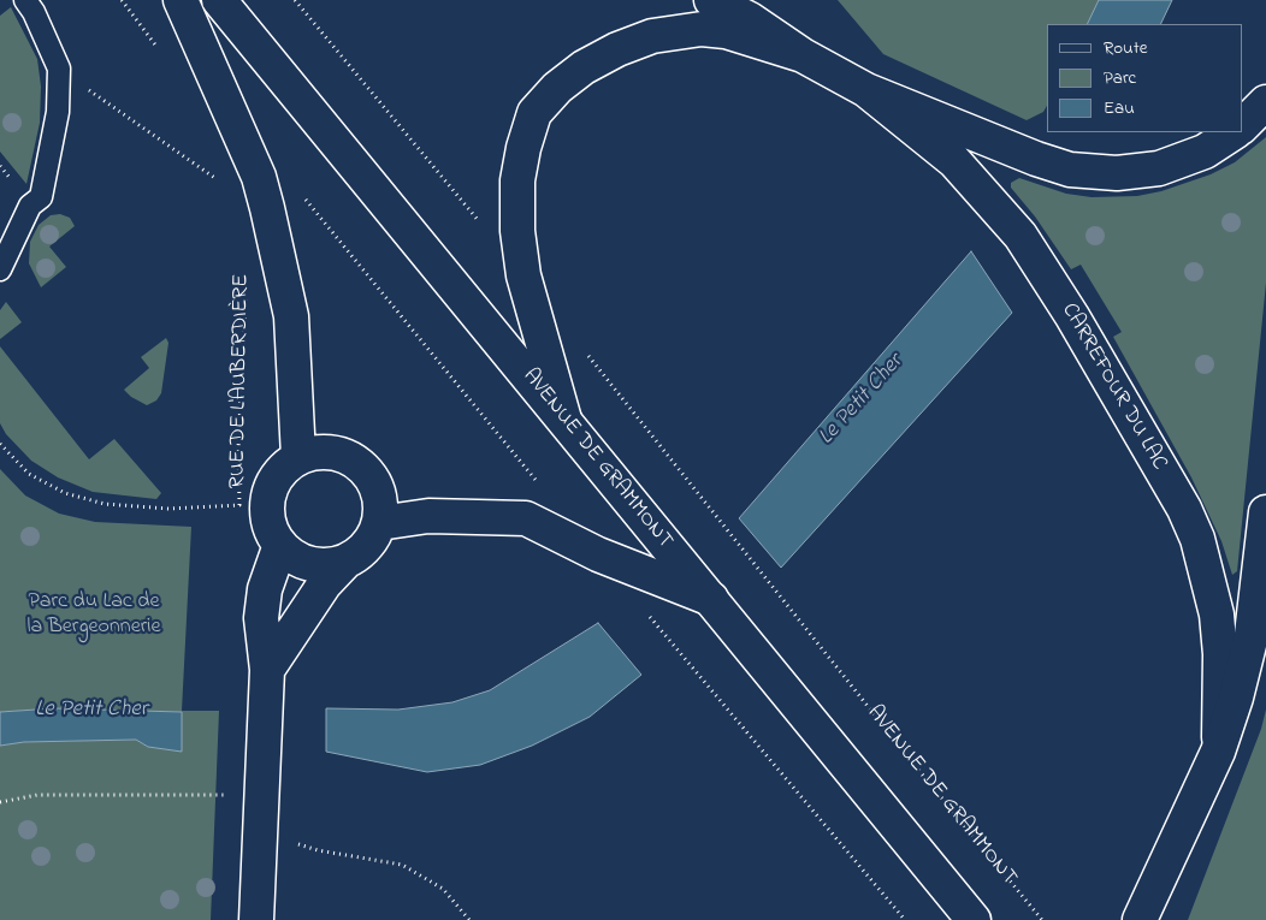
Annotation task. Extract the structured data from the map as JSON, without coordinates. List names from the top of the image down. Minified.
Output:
{"streets":{"street":["RUE DE L'AUBERDIÈRE","CARREFOUR DU LAC","AVENUE DE GRAMMONT"]},"crossings":[["CARREFOUR DU LAC","AVENUE DE GRAMMONT"]],"water":["Le Petit Cher"],"parks":["Parc du Lac de la Bergeonnerie"],"legend":["Route","Parc","Eau"]}
